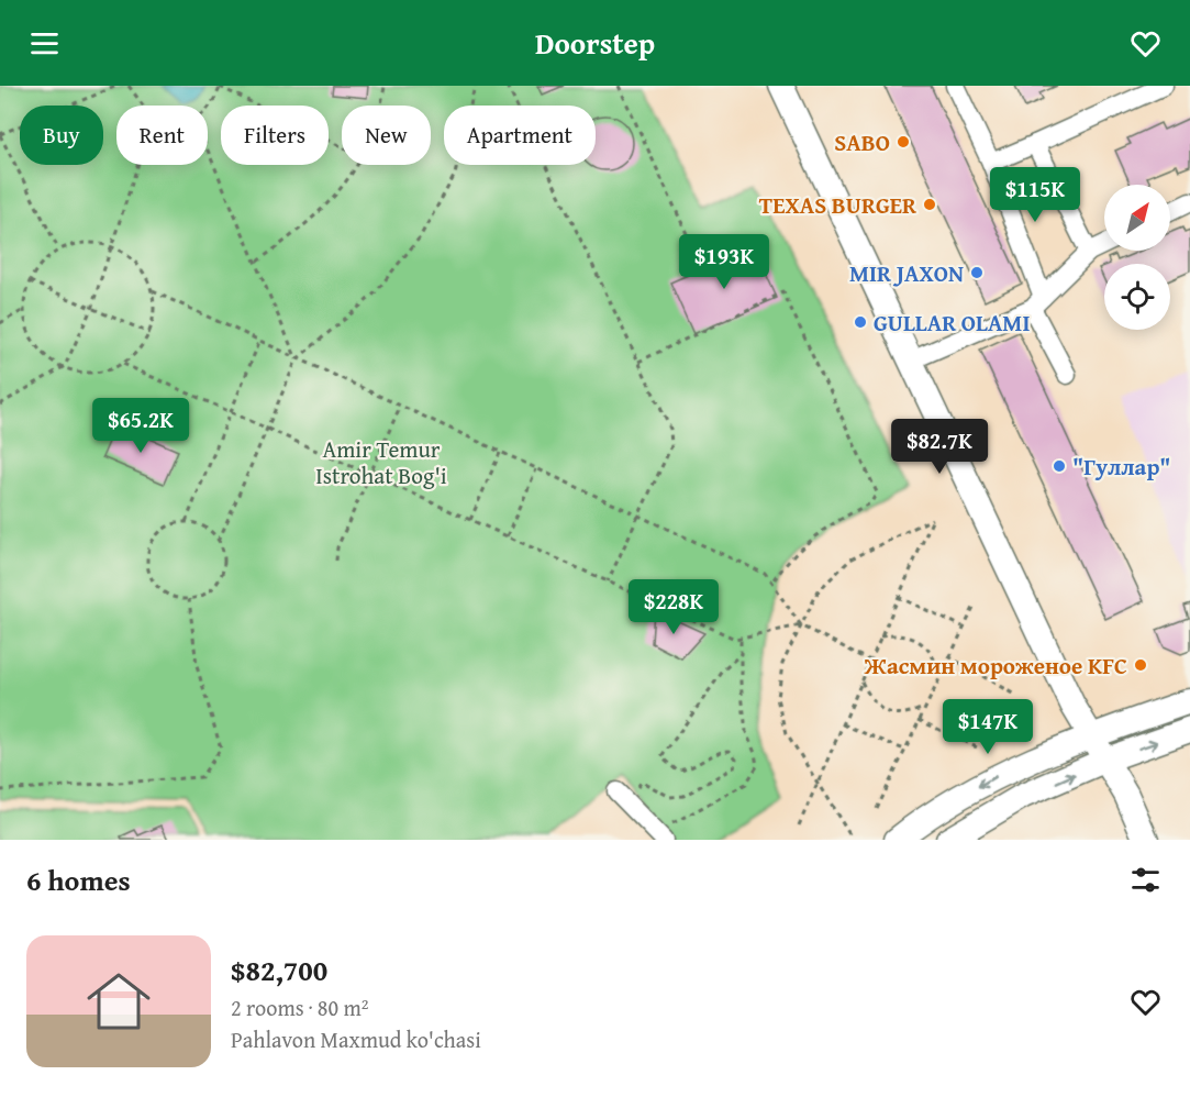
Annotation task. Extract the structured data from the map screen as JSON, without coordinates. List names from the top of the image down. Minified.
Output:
{"parks":["Amir Temur Istrohat Bog'i"],"places":["SABO","TEXAS BURGER","MIR JAXON","GULLAR OLAMI","\"Гуллар\"","Жасмин мороженое KFC"],"north":"top right","page":{"header":"Doorstep","chip":["Buy","Rent","Filters","New","Apartment"],"price":["$115K","$193K","$65.2K","$82.7K","$228K","$147K"],"heading":"6 homes","list":[{"name":"$82,700","note":"2 rooms · 80 m² · Pahlavon Maxmud ko'chasi"}]}}
